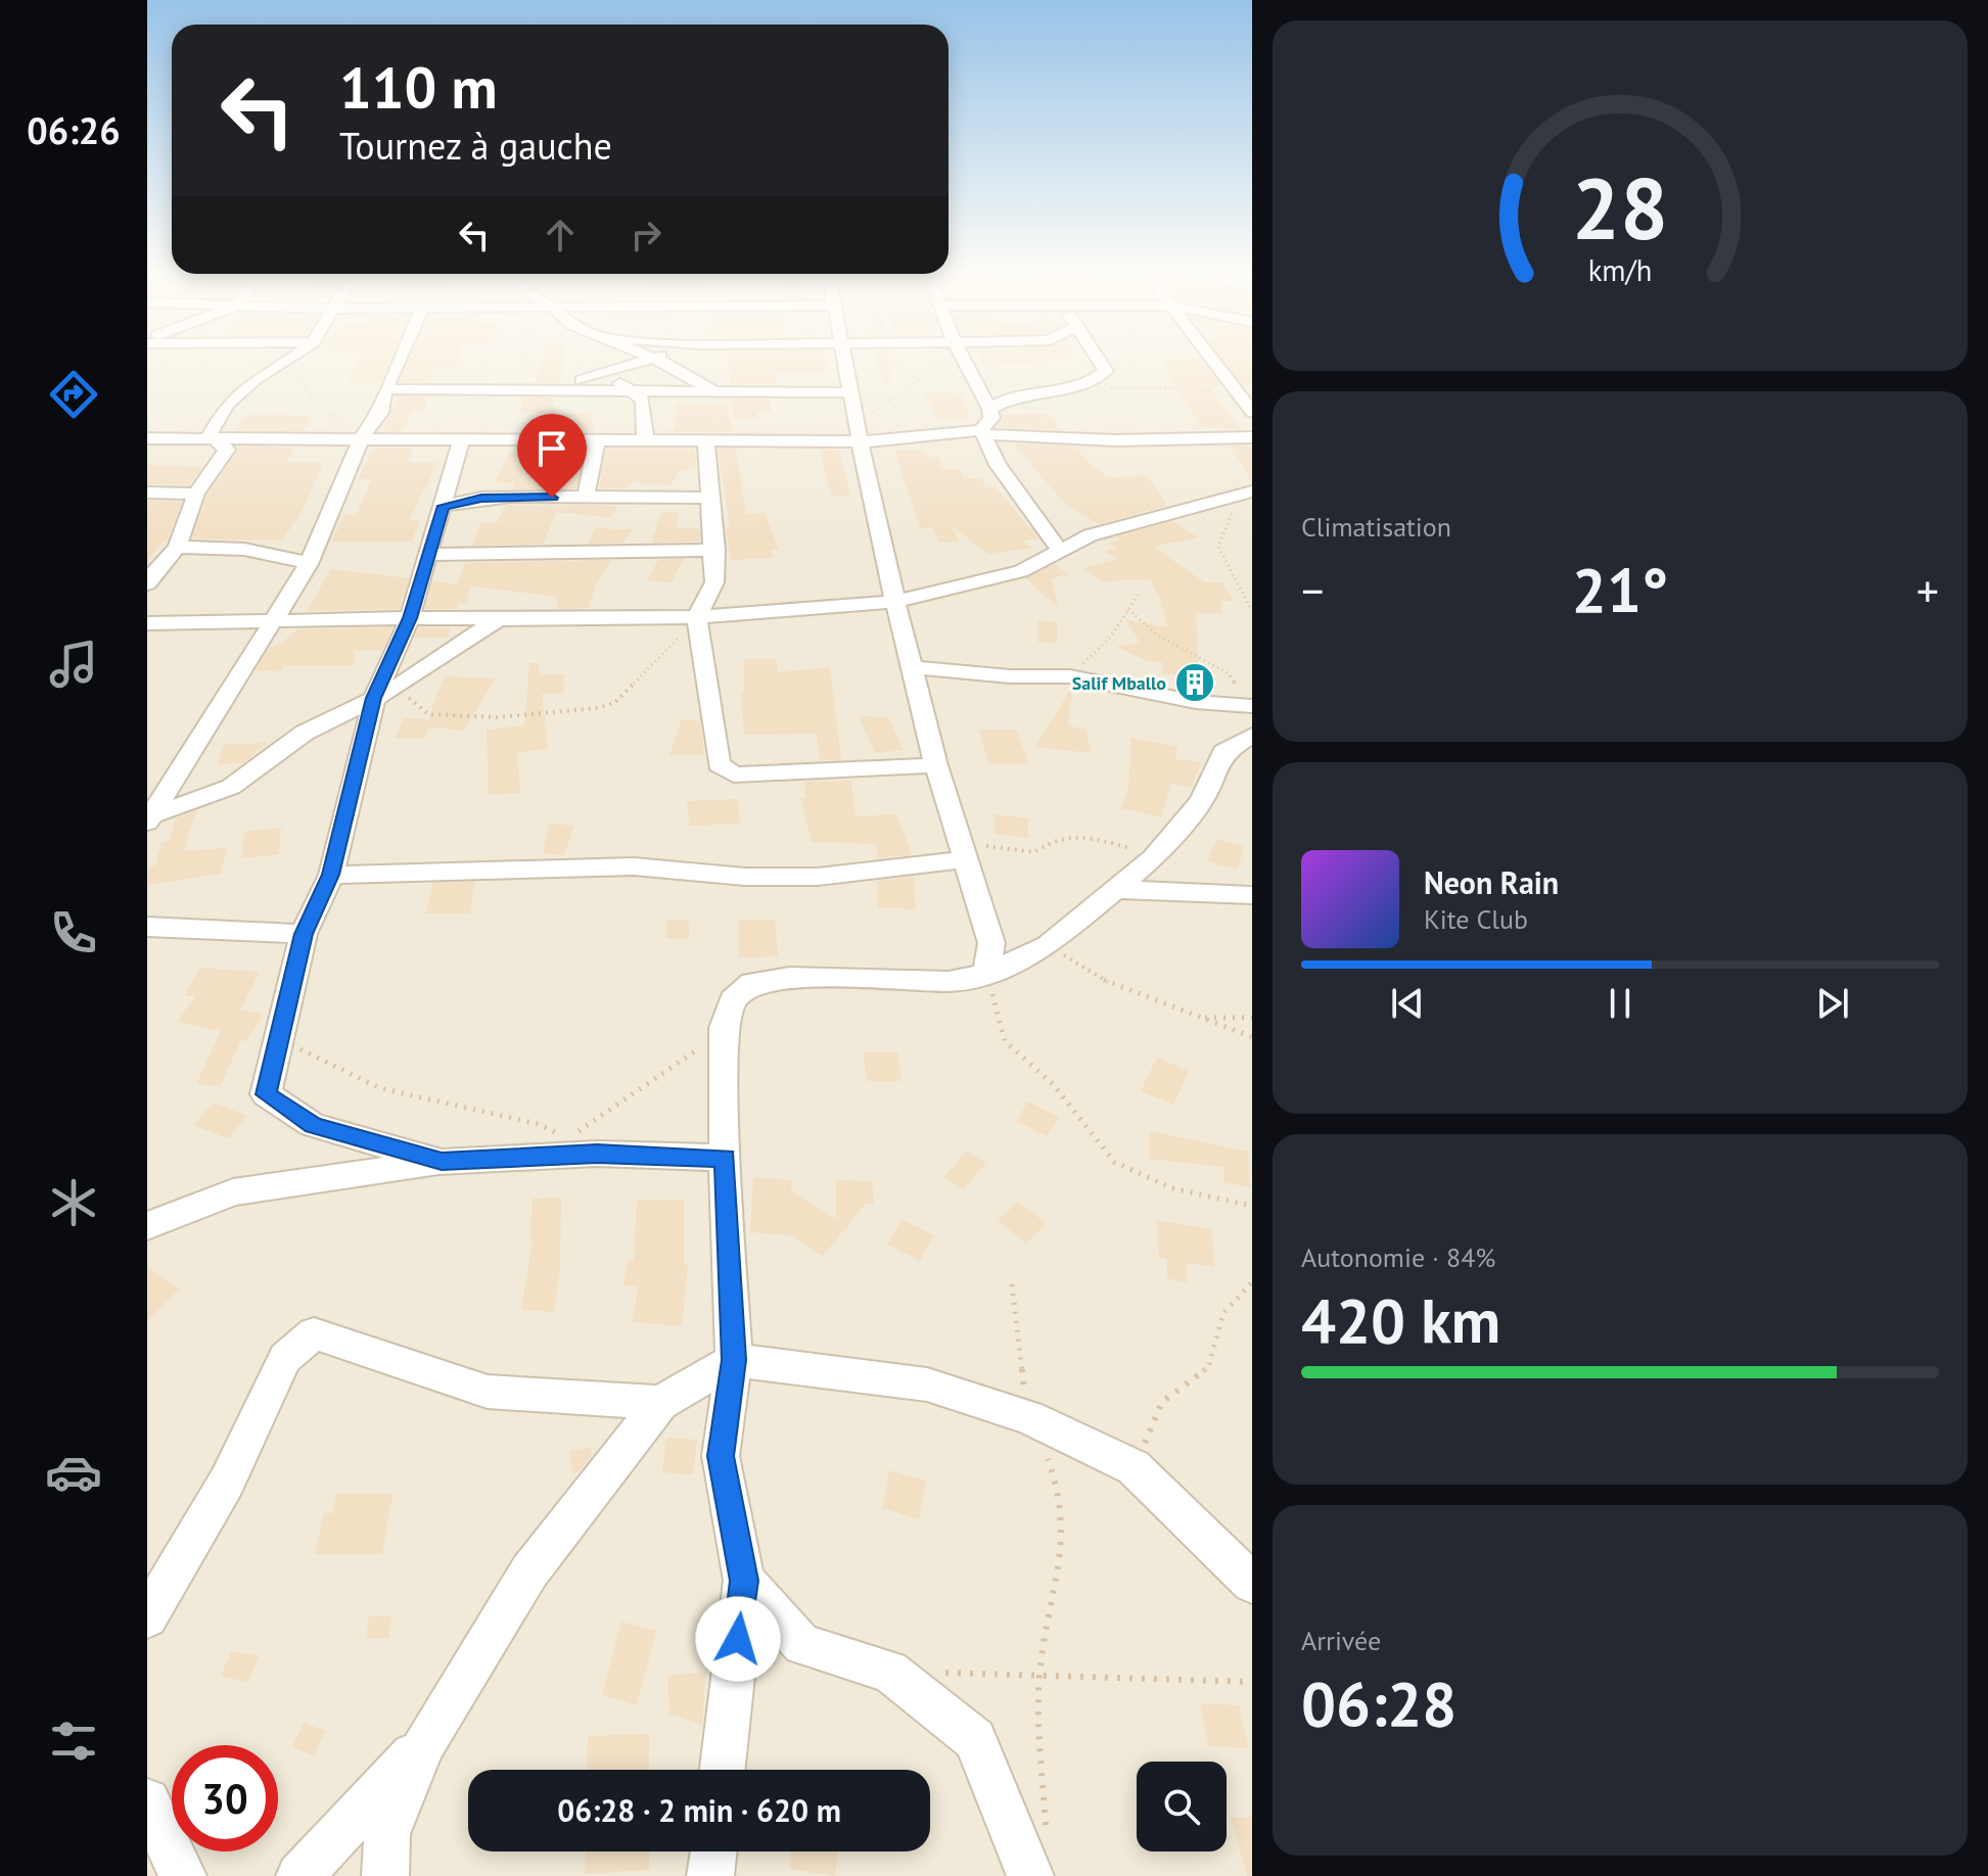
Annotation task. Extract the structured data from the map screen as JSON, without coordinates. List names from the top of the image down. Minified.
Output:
{"places":{"building":["Salif Mballo"]},"page":{"tabs":"06:26","turn":["110 m","Tournez à gauche"],"tile":["Climatisation",["Autonomie · 84%","420 km"],["Arrivée","06:28"]],"heat":["−","21°","+"],"song":["Neon Rain","Kite Club"],"limit":"30","trip":"06:28 · 2 min · 620 m","gauge":["28","km/h"]}}
